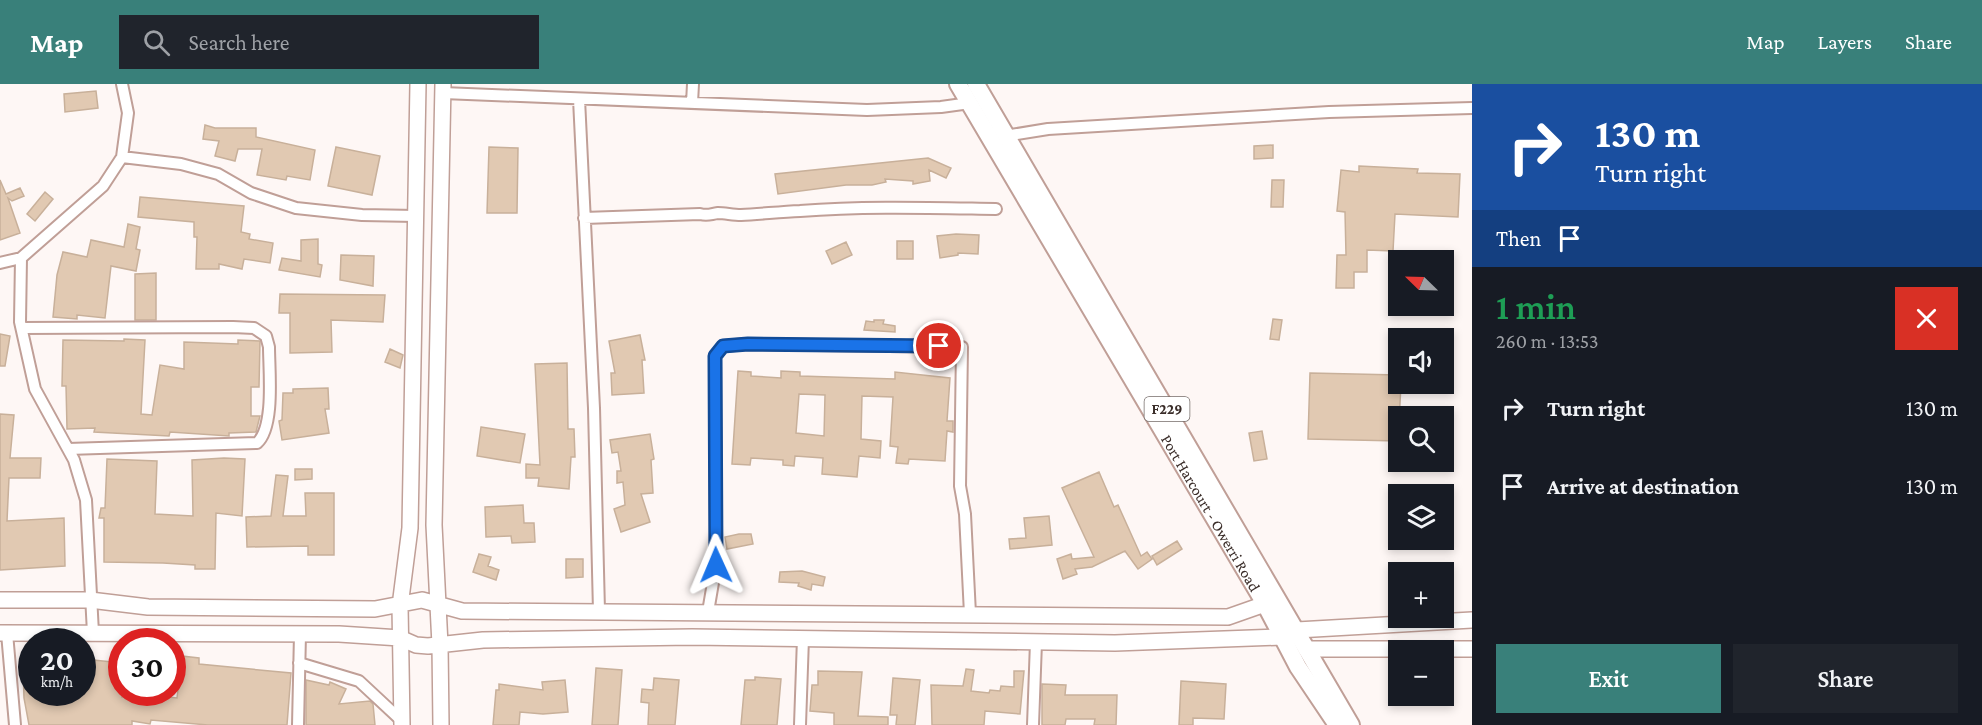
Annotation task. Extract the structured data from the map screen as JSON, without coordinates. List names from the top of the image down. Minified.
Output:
{"streets":{"main road":["F229","Port Harcourt - Owerri Road"]},"north":"top left","page":{"header":"Map","search":"Search here","nav":["Map","Layers","Share"],"turn":["130 m","Turn right"],"then":"Then","map_buttons":["+","−"],"heading":["1 min","260 m · 13:53"],"list":[{"name":"Turn right","value":"130 m"},{"name":"Arrive at destination","value":"130 m"}],"speed":"20 km/h","limit":"30","buttons":["Exit","Share"]}}
